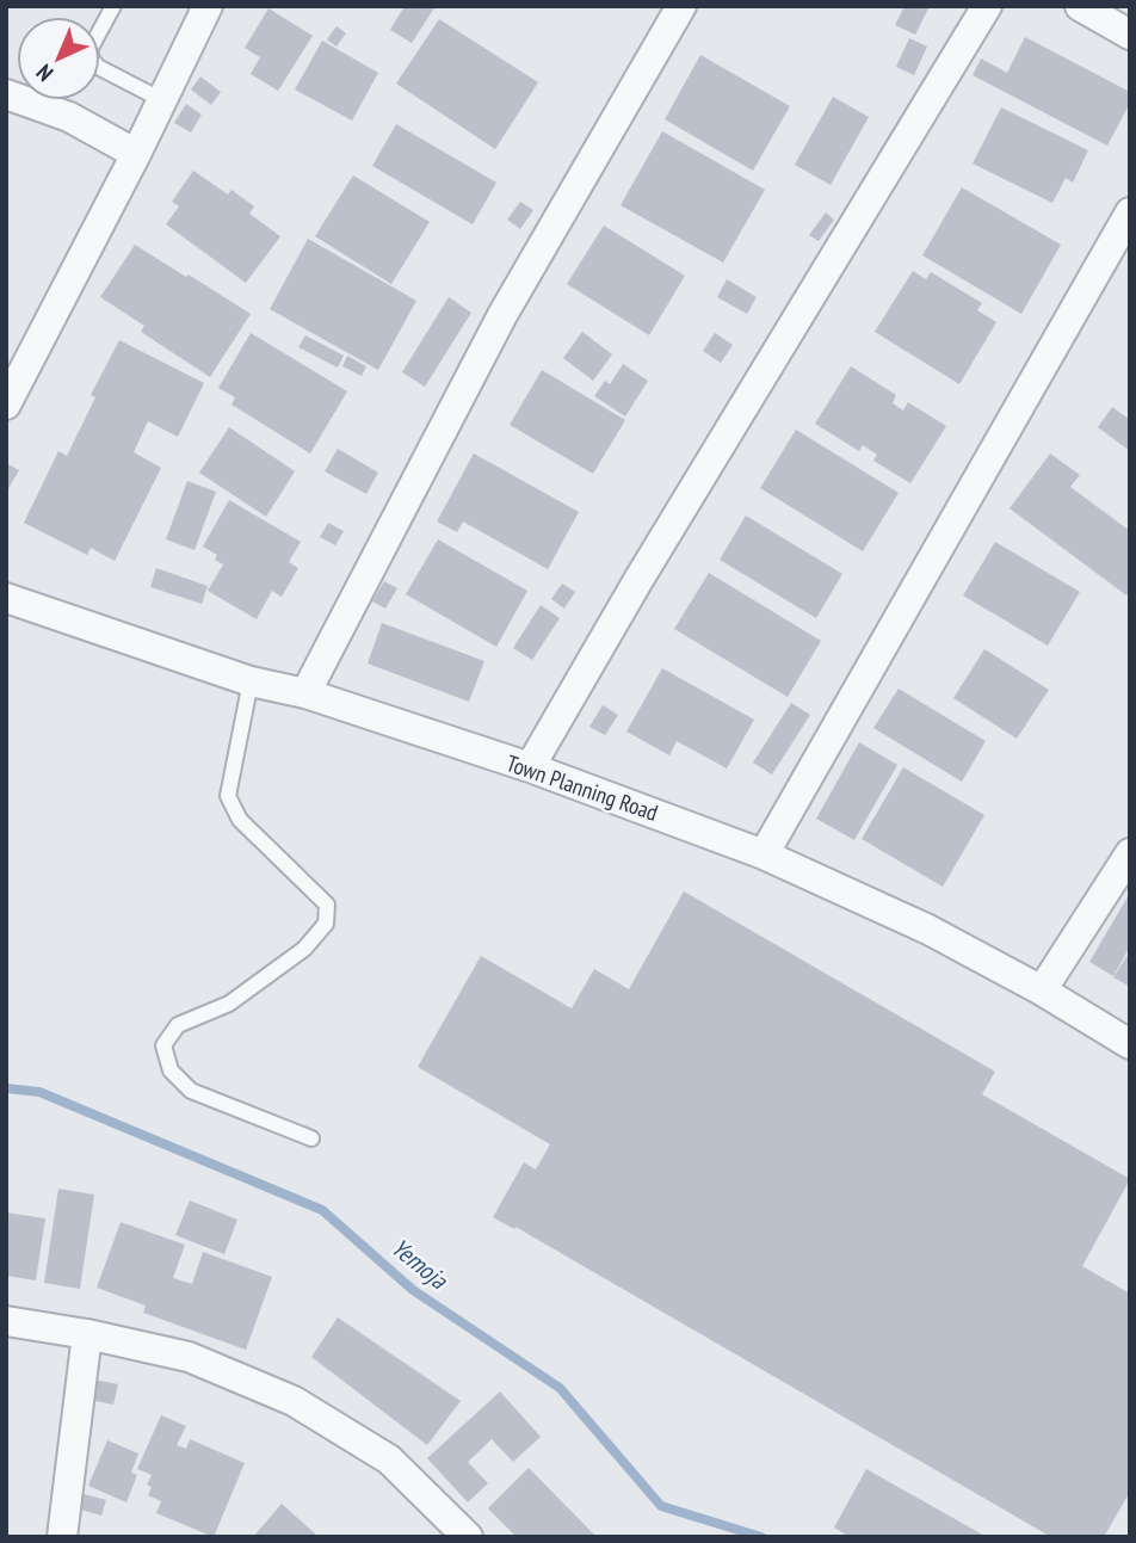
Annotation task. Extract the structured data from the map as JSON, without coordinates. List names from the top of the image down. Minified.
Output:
{"streets":{"street":["Town Planning Road"]},"water":["Yemoja"],"north":"bottom left"}
